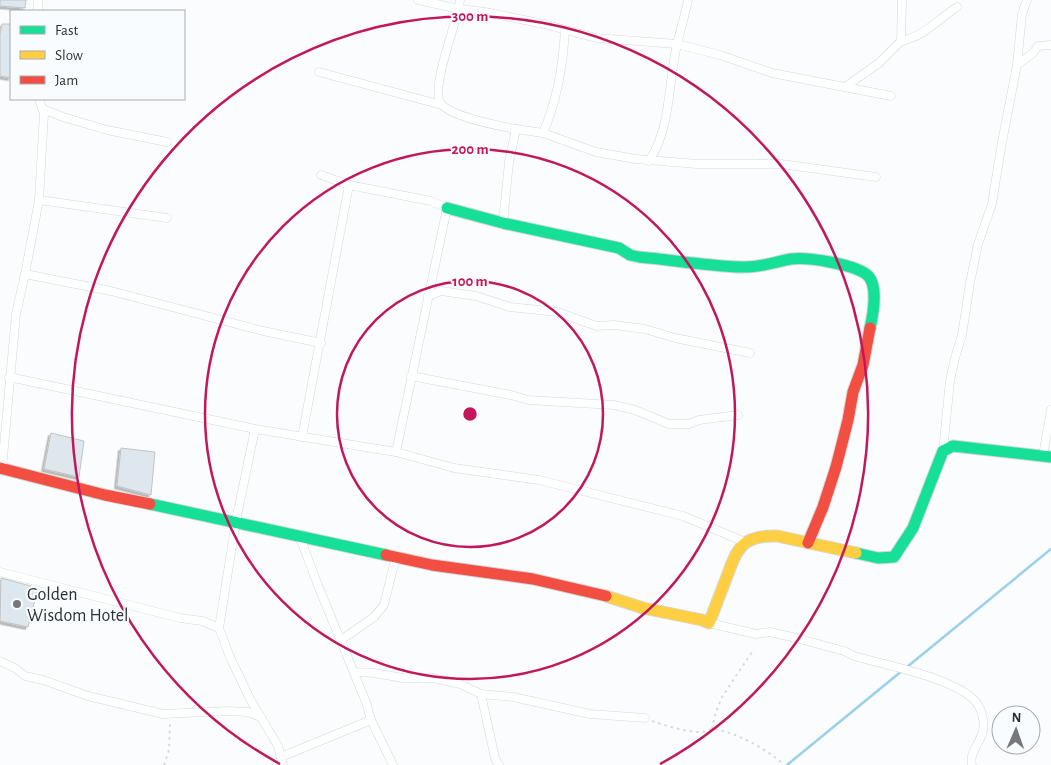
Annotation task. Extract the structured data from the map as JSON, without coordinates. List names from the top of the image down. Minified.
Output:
{"places":["Golden Wisdom Hotel"],"legend":["Fast","Slow","Jam"],"north":"top","rings":["300 m","200 m","100 m"]}
